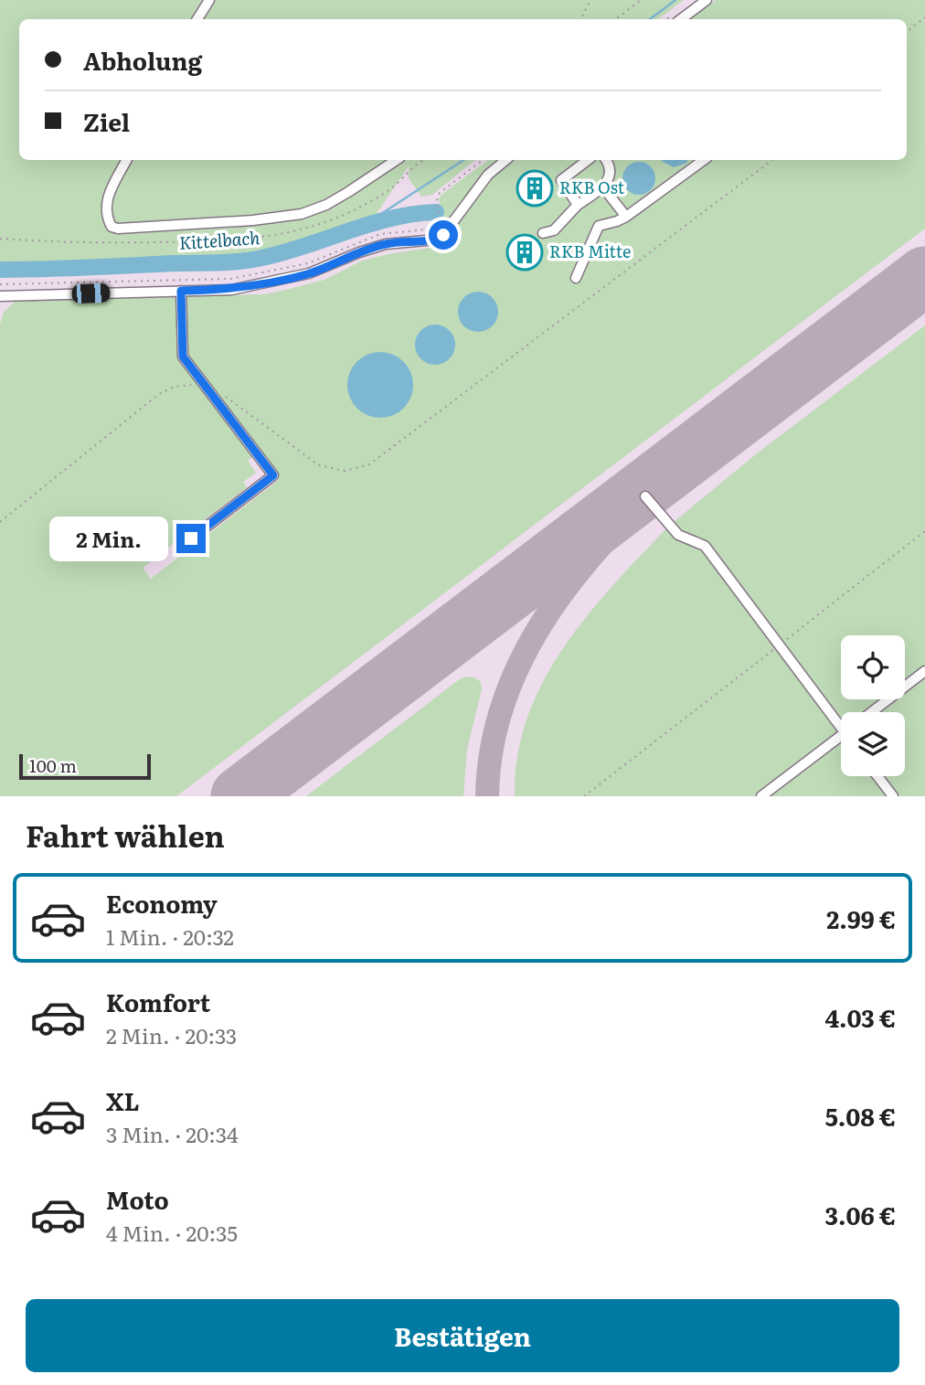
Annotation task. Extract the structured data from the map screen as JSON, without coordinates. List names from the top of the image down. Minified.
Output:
{"water":["Kittelbach"],"places":{"building":["RKB Ost","RKB Mitte"]},"scale_bar":"100 m","page":{"banner":["Abholung","Ziel"],"bubble":"2 Min.","scale":"100 m","heading":"Fahrt wählen","list":[{"name":"Economy","note":"1 Min. · 20:32","value":"2.99 €"},{"name":"Komfort","note":"2 Min. · 20:33","value":"4.03 €"},{"name":"XL","note":"3 Min. · 20:34","value":"5.08 €"},{"name":"Moto","note":"4 Min. · 20:35","value":"3.06 €"}],"buttons":"Bestätigen"}}
